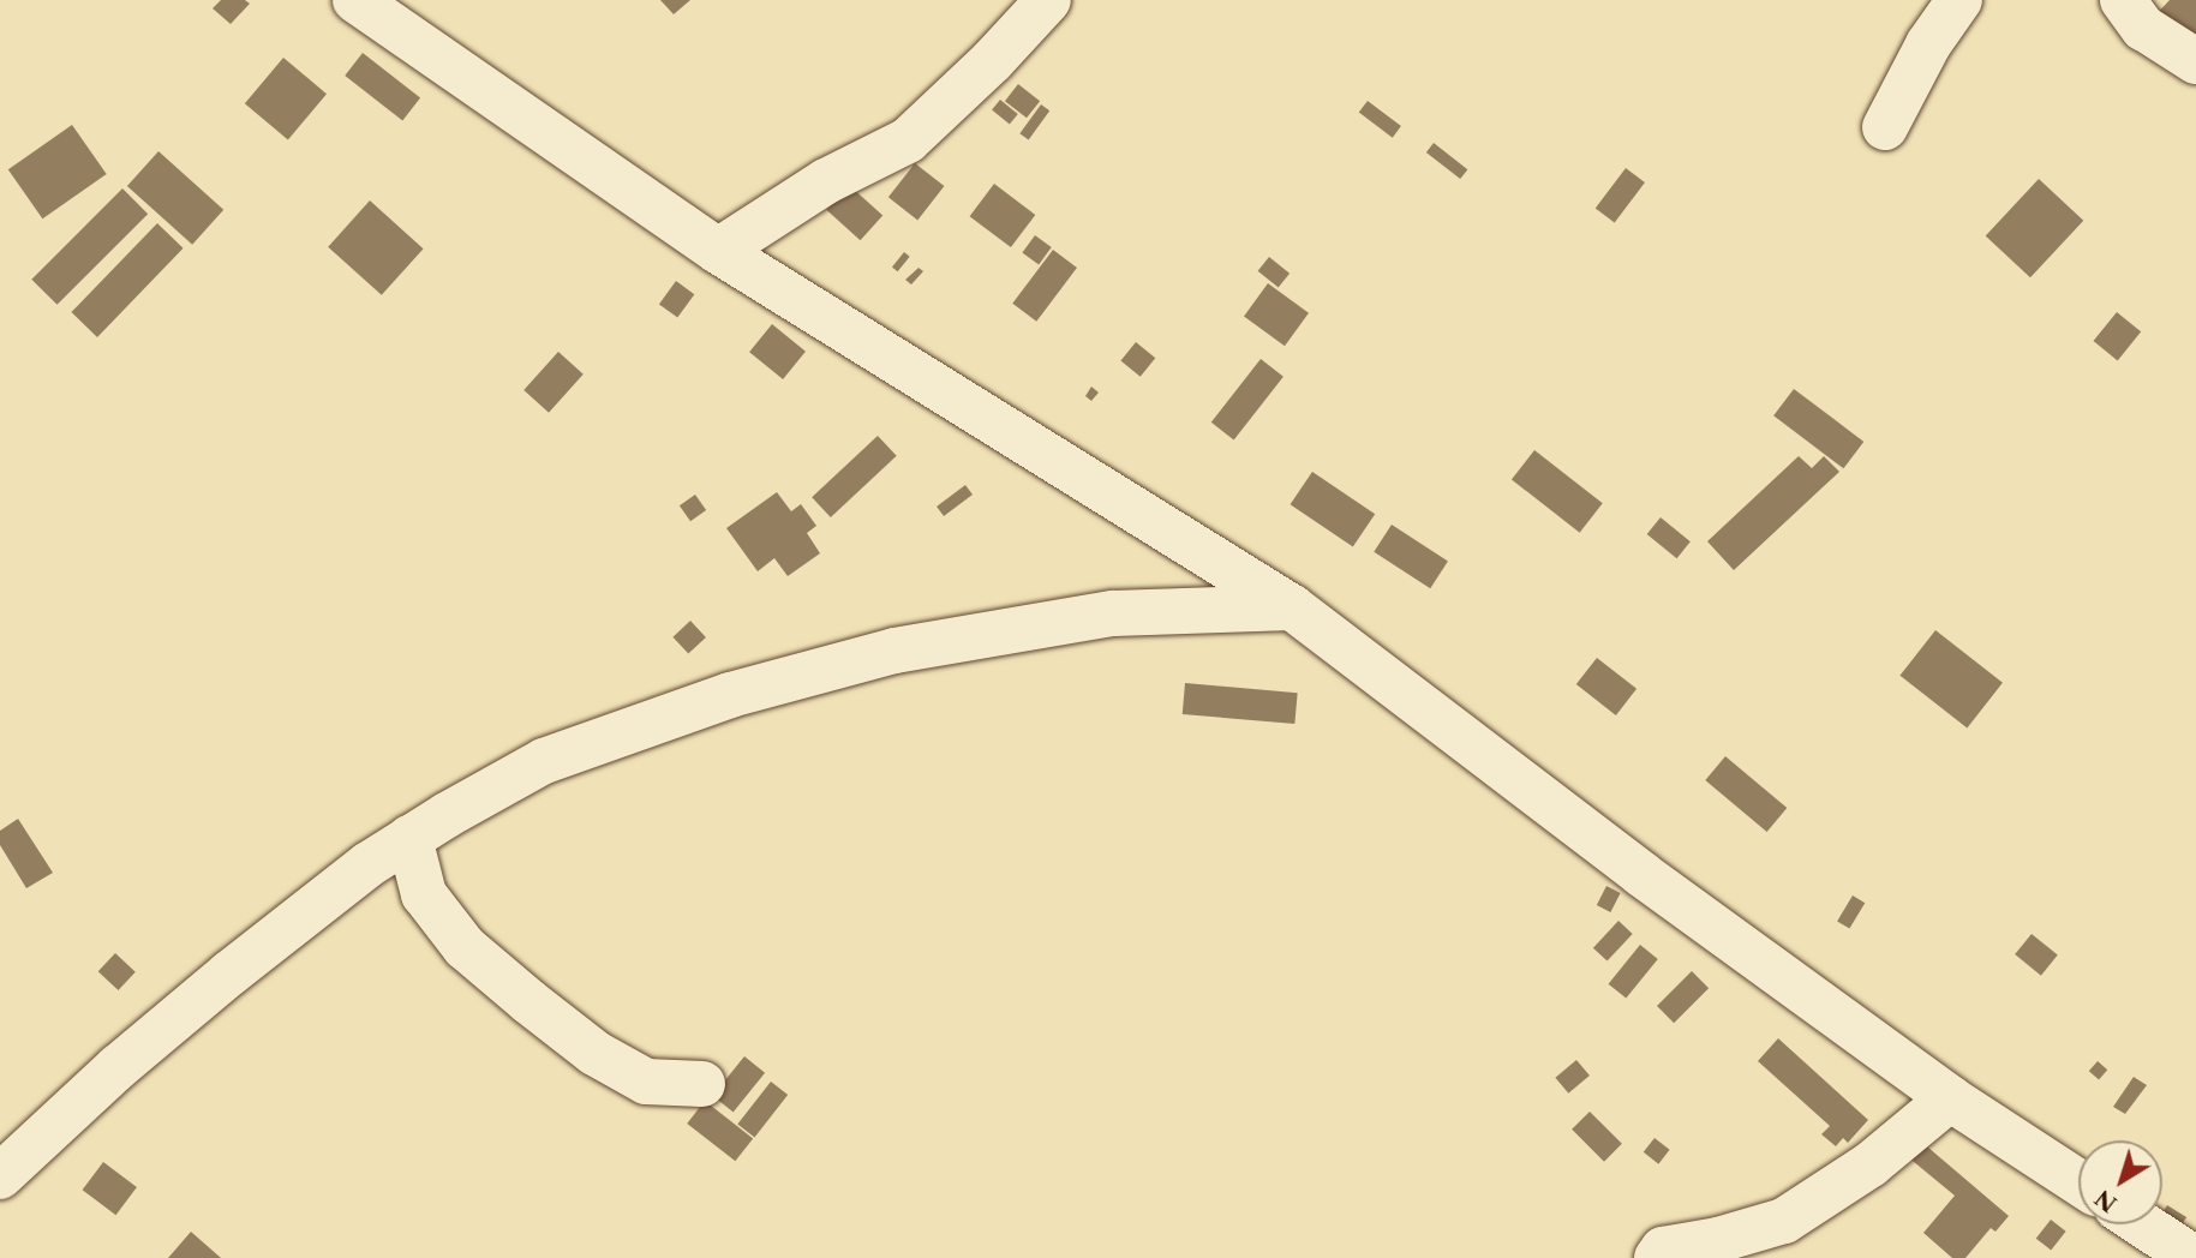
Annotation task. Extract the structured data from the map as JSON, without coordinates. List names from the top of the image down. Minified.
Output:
{"north":"bottom left"}
